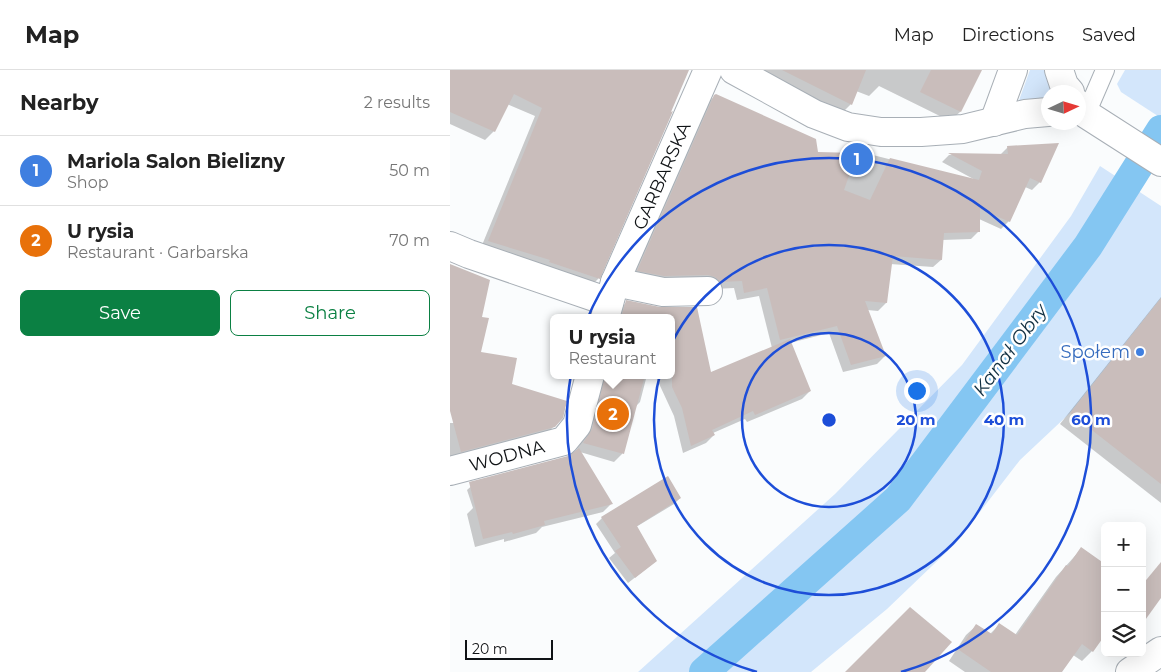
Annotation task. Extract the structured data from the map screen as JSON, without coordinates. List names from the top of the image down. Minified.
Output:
{"streets":{"street":["GARBARSKA","WODNA"]},"water":["Kanał Obry"],"places":["Społem"],"scale_bar":"20 m","north":"right","page":{"header":"Map","nav":["Map","Directions","Saved"],"heading":["Nearby","2 results"],"list":[{"mark":"1","name":"Mariola Salon Bielizny","note":"Shop","value":"50 m"},{"mark":"2","name":"U rysia","note":"Restaurant · Garbarska","value":"70 m"}],"pins":["1","2"],"buttons":["Save","Share"],"popup":["U rysia","Restaurant"],"map_buttons":["+","−"],"scale":"20 m"},"rings":["20 m","40 m","60 m"]}
